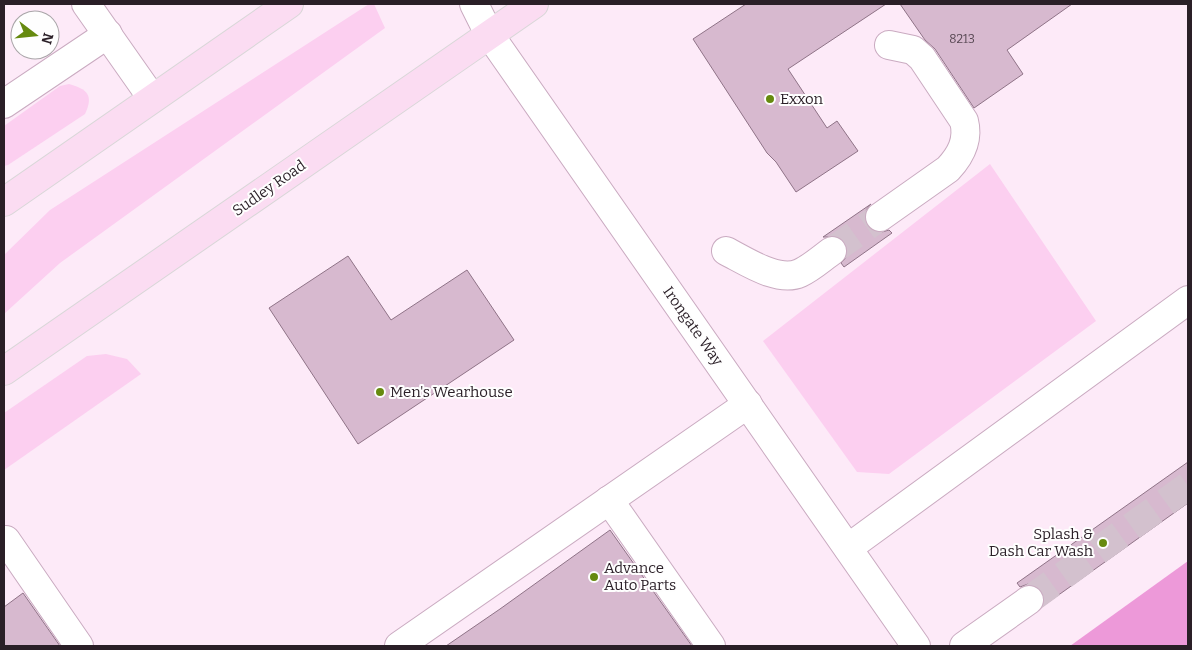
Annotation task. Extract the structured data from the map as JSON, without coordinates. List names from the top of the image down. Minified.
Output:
{"streets":{"main road":["Sudley Road"],"street":["Irongate Way"]},"crossings":[["Sudley Road","Irongate Way"]],"places":["Exxon","Men's Wearhouse","Splash & Dash Car Wash","Advance Auto Parts"],"house_numbers":["8213"],"north":"right"}
